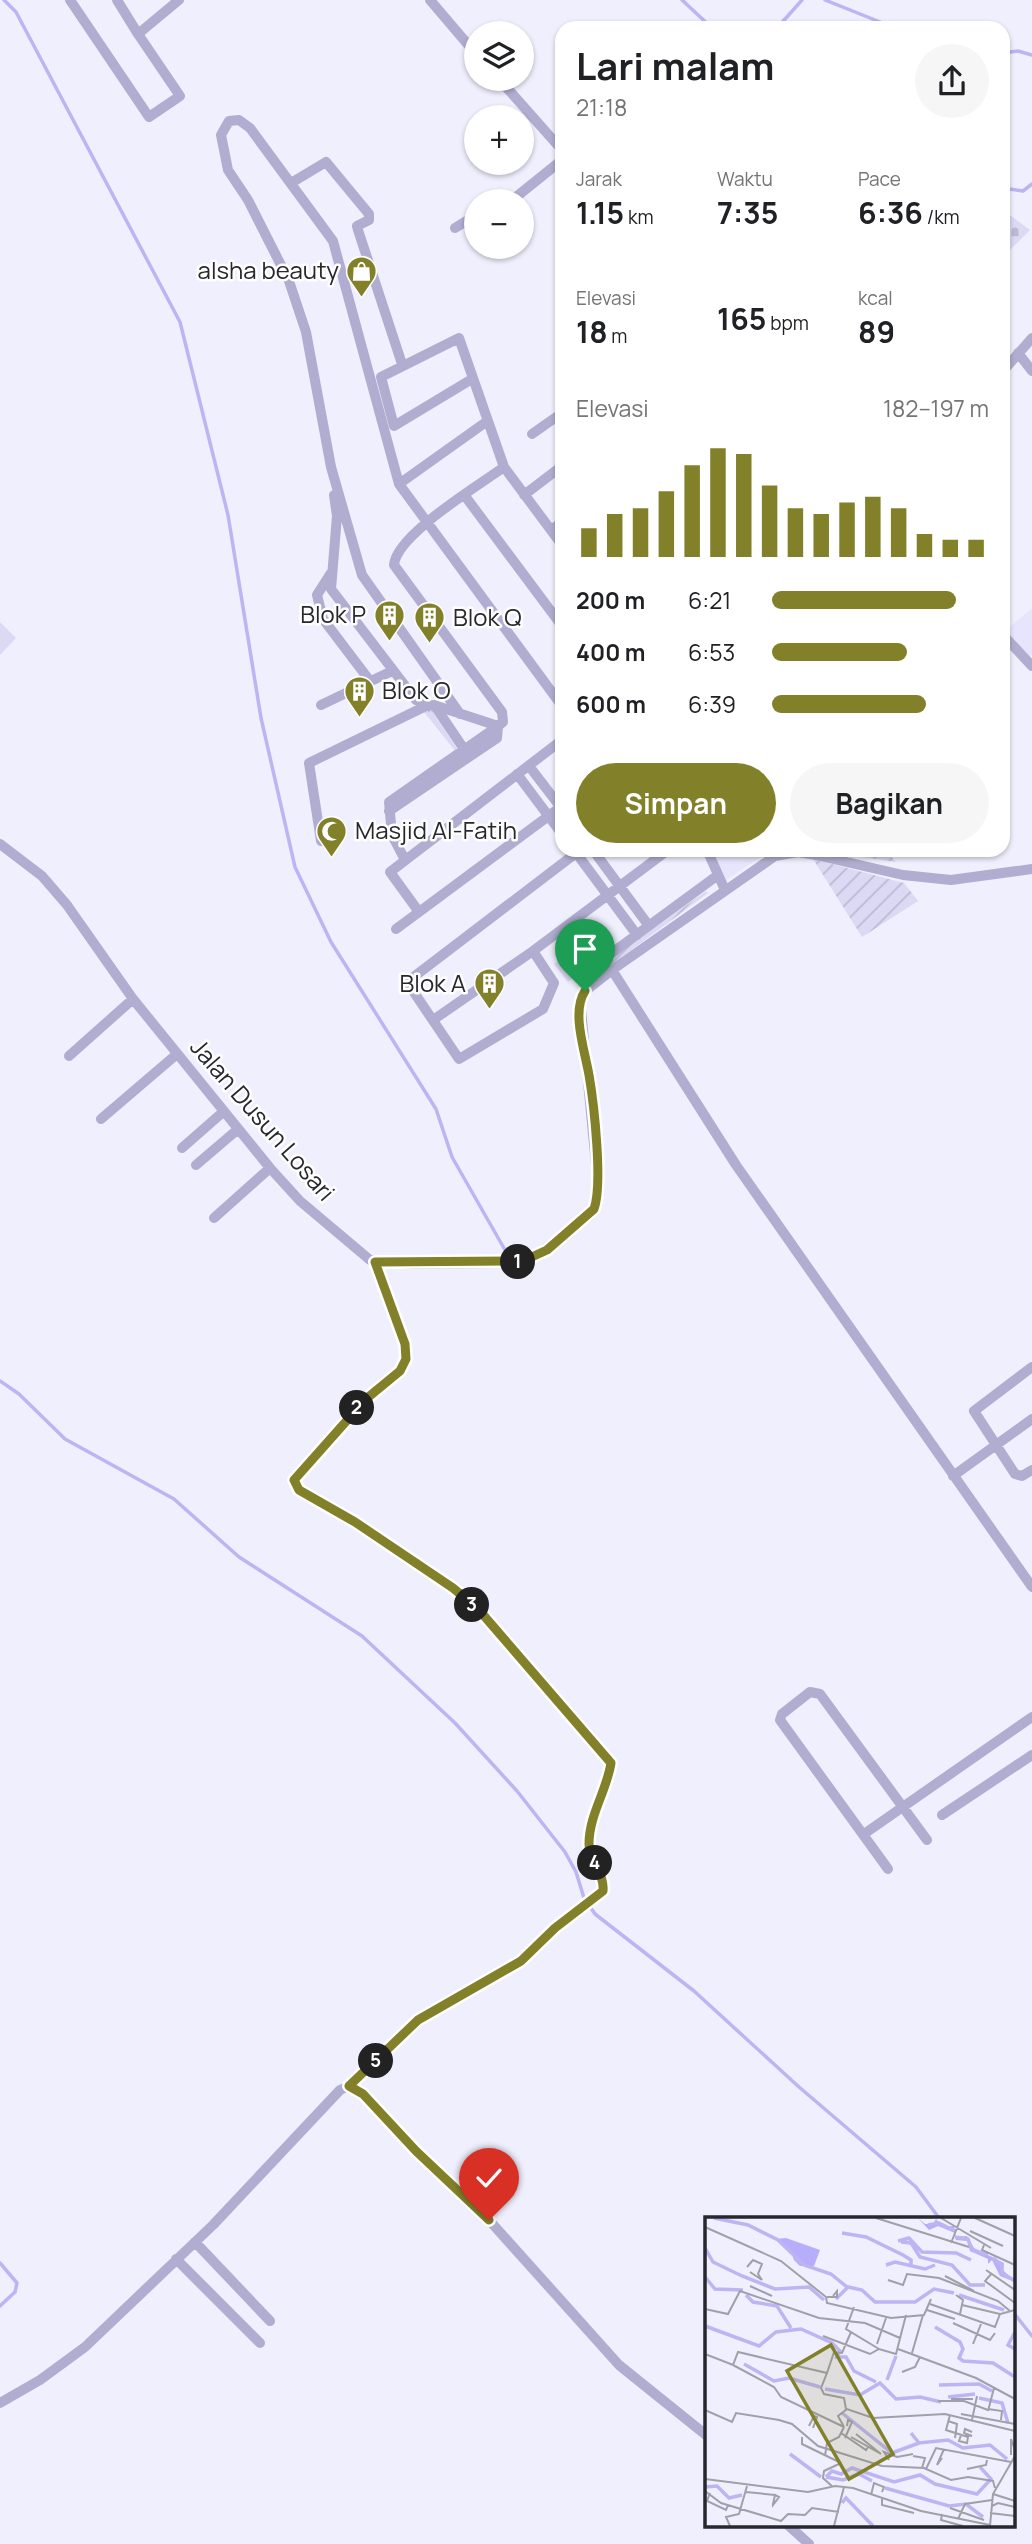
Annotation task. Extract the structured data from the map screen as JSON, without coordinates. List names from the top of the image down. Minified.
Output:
{"streets":{"street":["Jalan Dusun Losari"]},"places":{"shop":["alsha beauty"],"building":["Blok P","Blok Q","Blok O","Blok A"],"mosque":["Masjid Al-Fatih"]},"page":{"map_buttons":["+","−"],"heading":["Lari malam","21:18"],"stats":[["Jarak","1.15 km"],["Waktu","7:35"],["Pace","6:36 /km"],["Elevasi","18 m"],["165 bpm"],["kcal","89"]],"chart":["Elevasi","182–197 m"],"list":[{"name":"200 m","note":"6:21"},{"name":"400 m","note":"6:53"},{"name":"600 m","note":"6:39"}],"buttons":["Simpan","Bagikan"],"pins":["1","2","3","4","5"]}}
